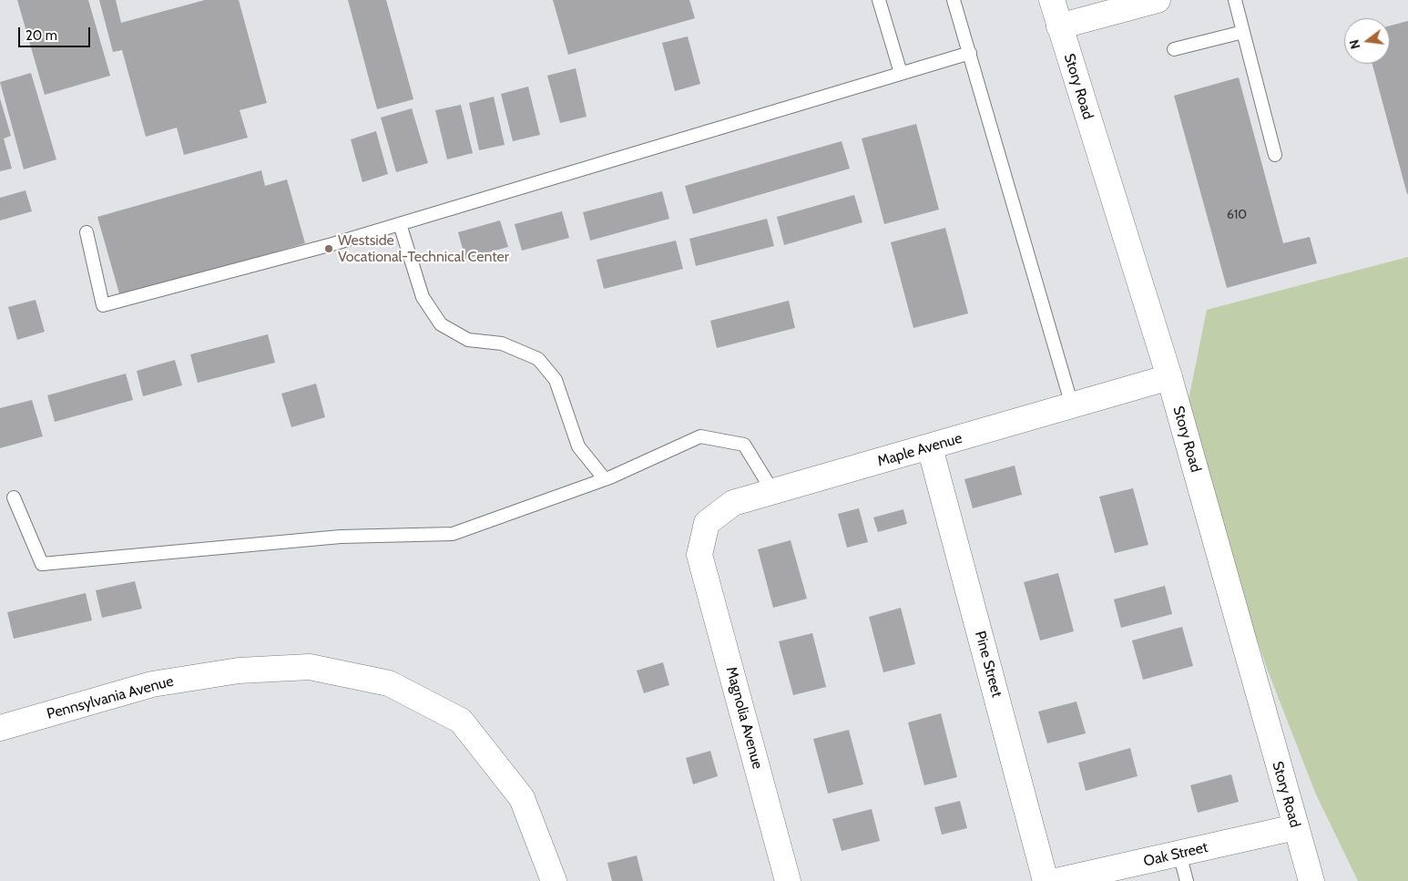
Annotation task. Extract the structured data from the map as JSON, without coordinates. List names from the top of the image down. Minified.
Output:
{"streets":{"street":["Story Road","Maple Avenue","Pine Street","Pennsylvania Avenue","Magnolia Avenue","Oak Street"]},"crossings":[["Story Road","Maple Avenue"],["Story Road","Oak Street"],["Maple Avenue","Pine Street"],["Maple Avenue","Magnolia Avenue"]],"places":["Westside Vocational-Technical Center"],"house_numbers":["610"],"scale_bar":"20 m","north":"left"}
